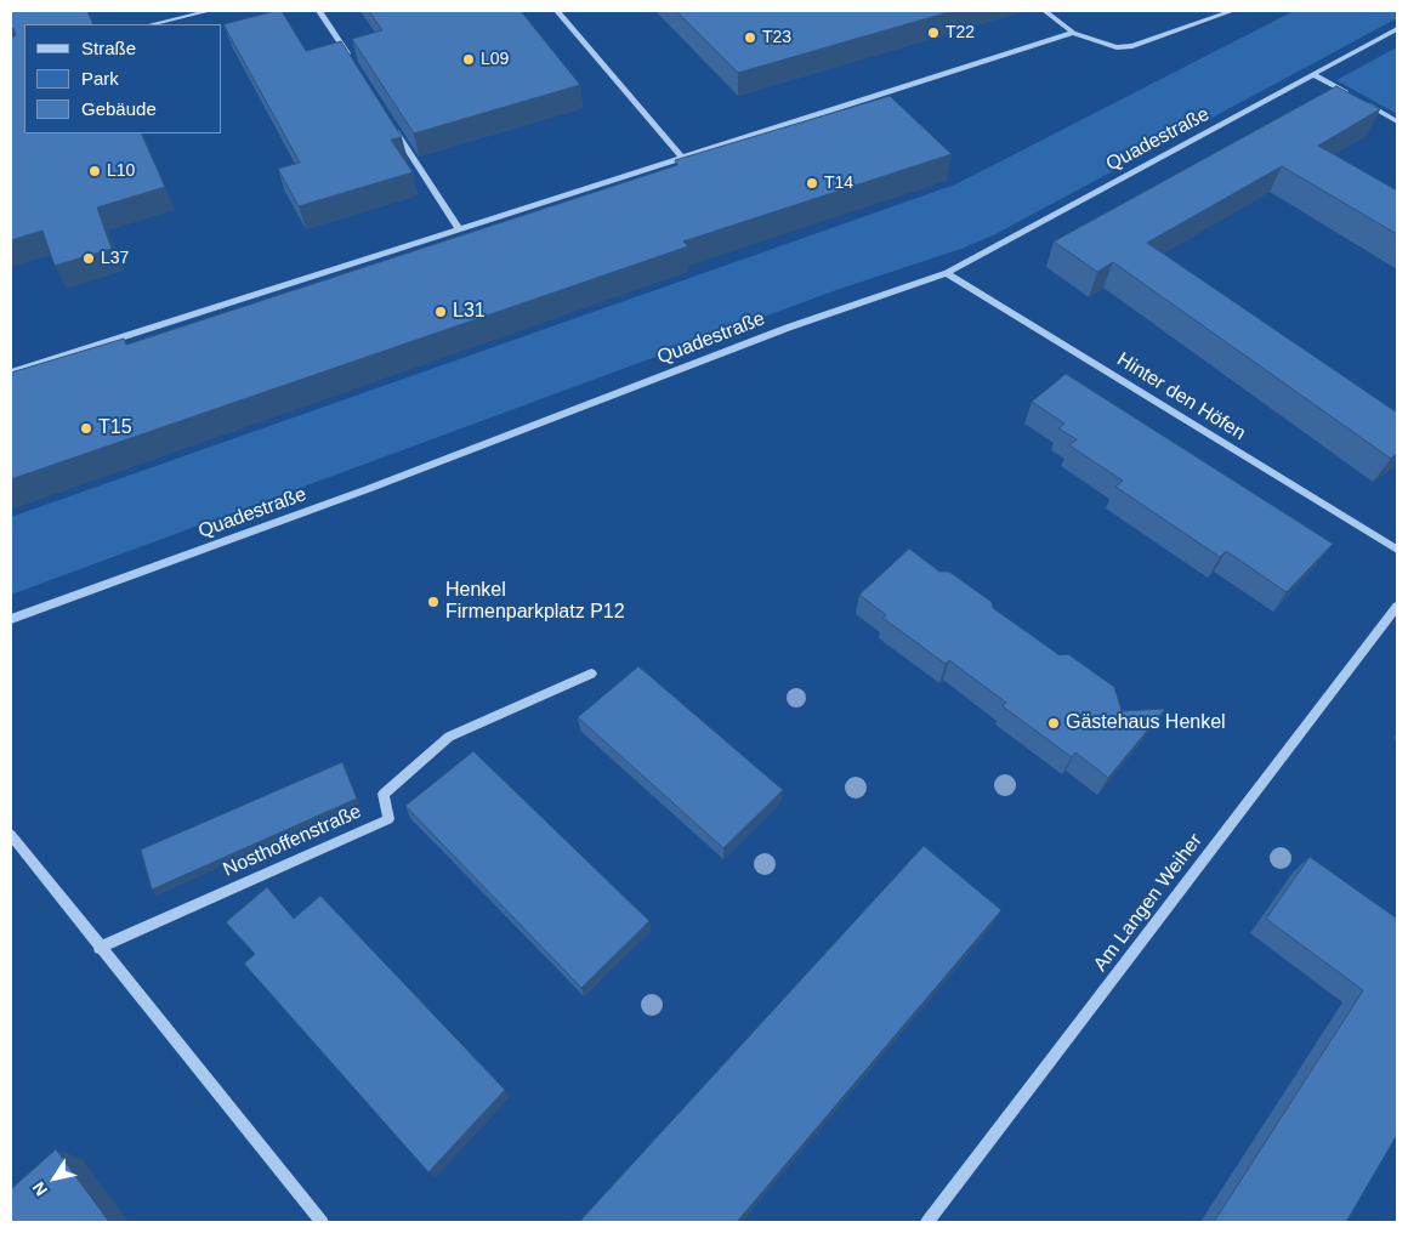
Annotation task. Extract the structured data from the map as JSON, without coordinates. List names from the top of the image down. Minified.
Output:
{"streets":{"street":["Quadestraße","Hinter den Höfen","Nosthoffenstraße","Am Langen Weiher"]},"crossings":[["Quadestraße","Hinter den Höfen"]],"places":["T22","T23","L09","L10","T14","L37","L31","T15","Henkel Firmenparkplatz P12","Gästehaus Henkel"],"legend":["Straße","Park","Gebäude"],"north":"bottom left"}
